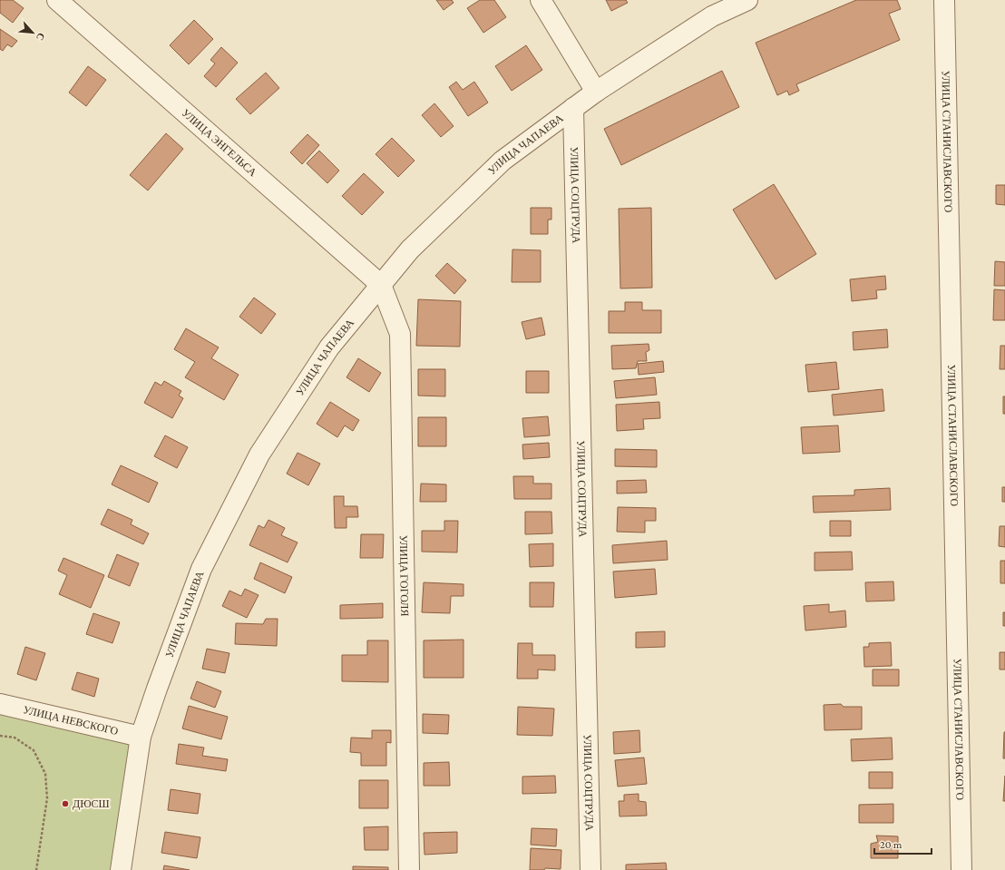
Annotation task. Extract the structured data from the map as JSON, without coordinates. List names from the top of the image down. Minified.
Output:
{"streets":{"street":["УЛИЦА СТАНИСЛАВСКОГО","УЛИЦА ЭНГЕЛЬСА","УЛИЦА ЧАПАЕВА","УЛИЦА СОЦТРУДА","УЛИЦА ГОГОЛЯ","УЛИЦА НЕВСКОГО"]},"crossings":[["УЛИЦА ЭНГЕЛЬСА","УЛИЦА ЧАПАЕВА"],["УЛИЦА ЭНГЕЛЬСА","УЛИЦА ГОГОЛЯ"],["УЛИЦА ЧАПАЕВА","УЛИЦА СОЦТРУДА"],["УЛИЦА ЧАПАЕВА","УЛИЦА ГОГОЛЯ"],["УЛИЦА ЧАПАЕВА","УЛИЦА НЕВСКОГО"]],"places":["ДЮСШ"],"scale_bar":"20 m","north":"bottom right"}
